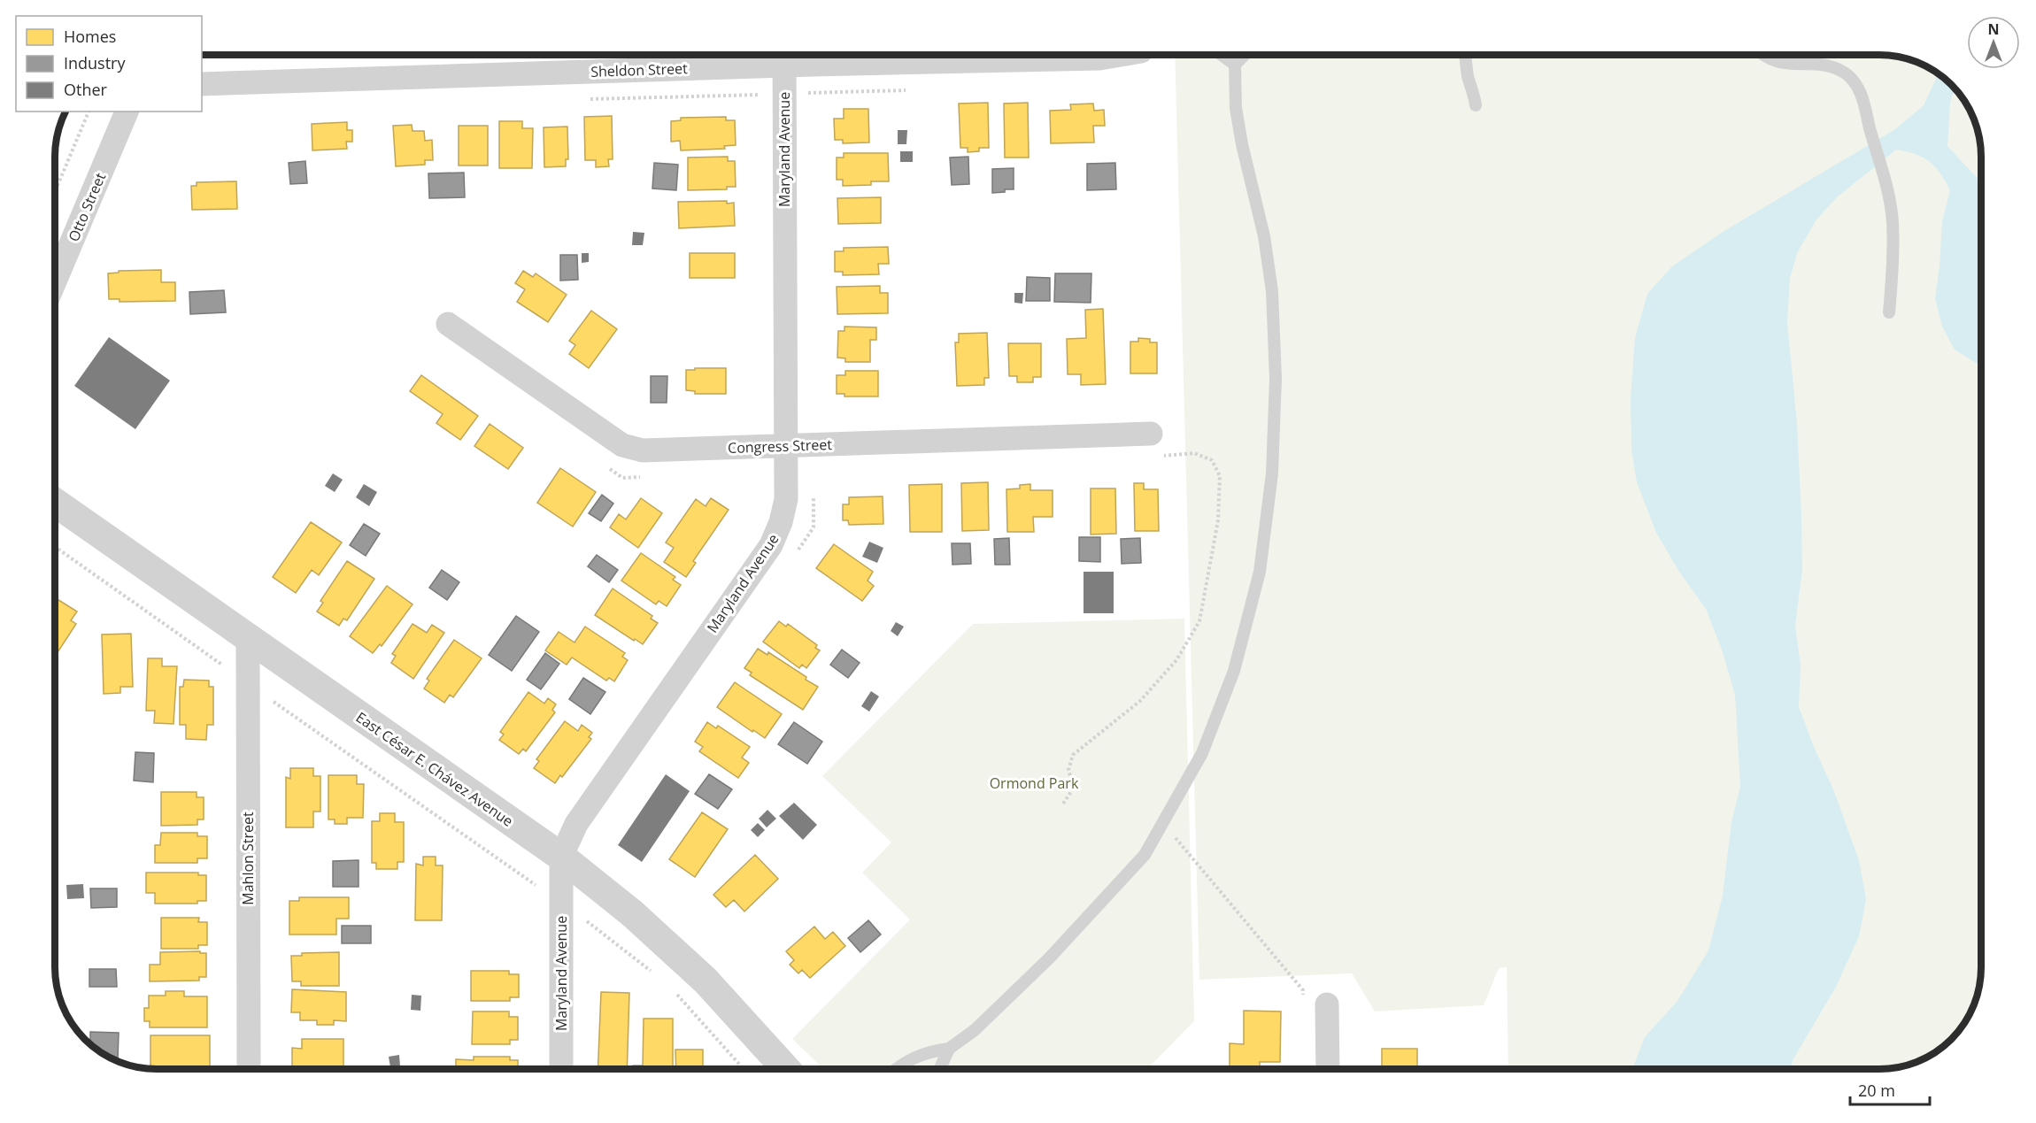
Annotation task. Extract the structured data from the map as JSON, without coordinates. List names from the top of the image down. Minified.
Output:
{"streets":{"street":["Sheldon Street","Maryland Avenue","Otto Street","Congress Street","East César E. Chávez Avenue","Mahlon Street"]},"crossings":[["Sheldon Street","Maryland Avenue"],["Maryland Avenue","Congress Street"],["Maryland Avenue","East César E. Chávez Avenue"],["East César E. Chávez Avenue","Mahlon Street"]],"parks":["Ormond Park"],"legend":["Homes","Industry","Other"],"scale_bar":"20 m","north":"top"}
